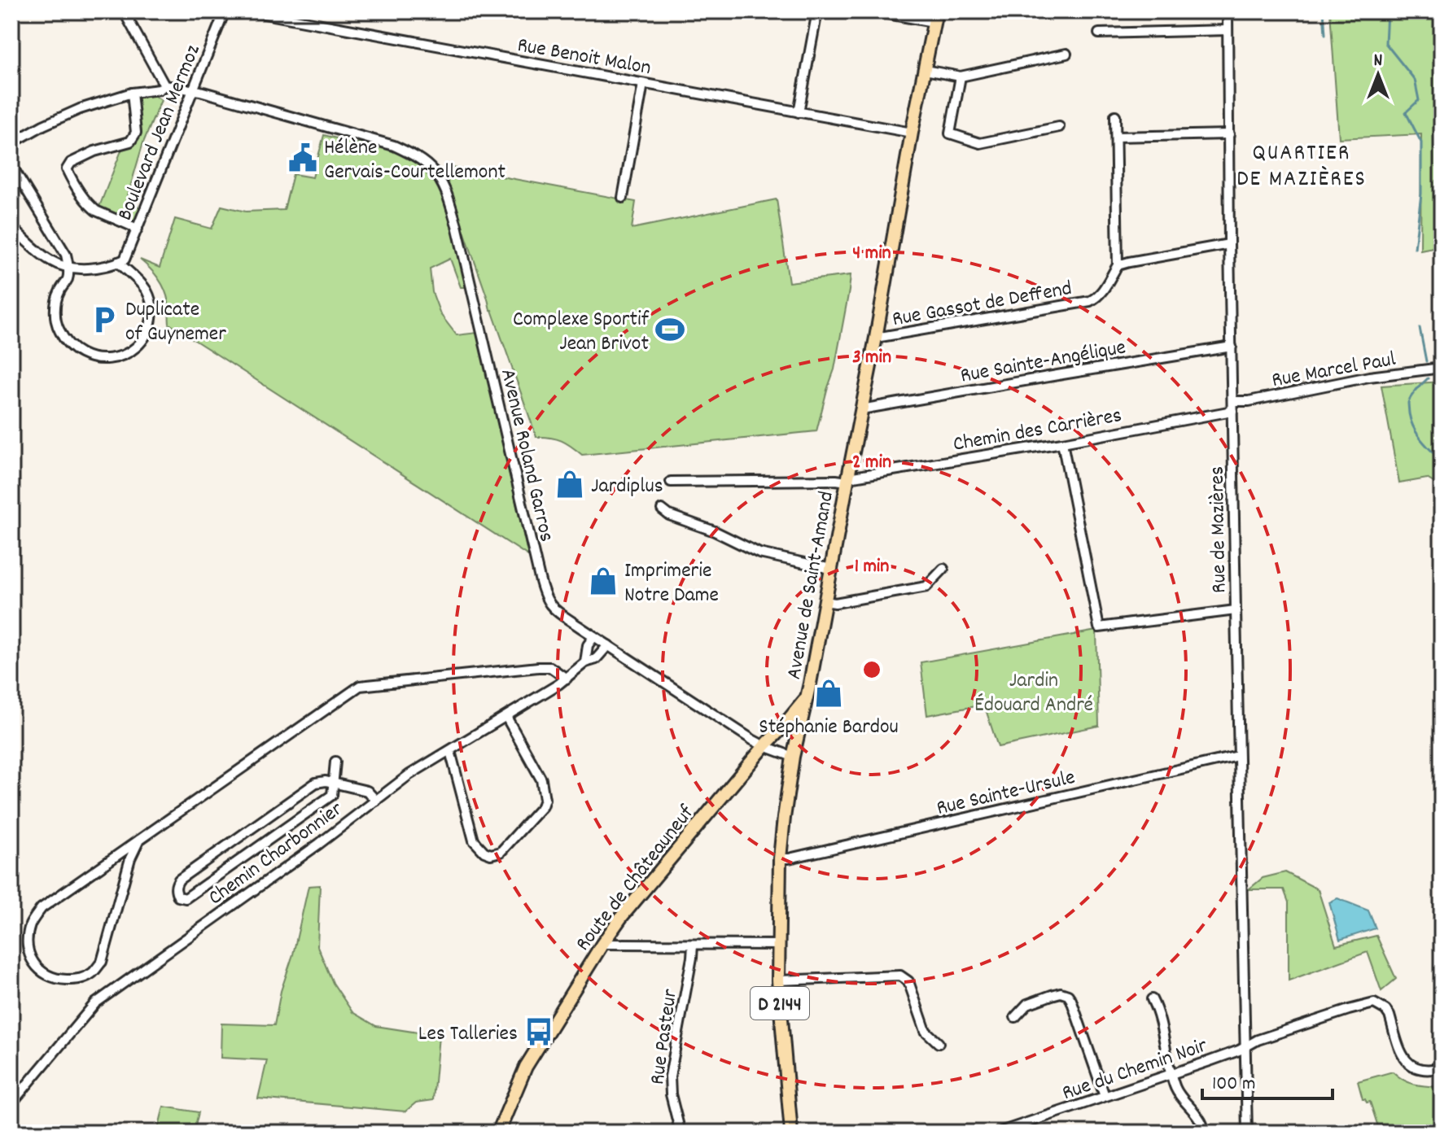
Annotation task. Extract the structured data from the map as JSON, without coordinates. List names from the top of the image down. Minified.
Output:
{"streets":{"main road":["Avenue de Saint-Amand","Route de Châteauneuf","D 2144"],"street":["Rue Benoit Malon","Boulevard Jean Mermoz","Rue Gassot de Deffend","Rue Sainte-Angélique","Rue Marcel Paul","Chemin des Carrières","Avenue Roland Garros","Rue de Mazières","Rue Sainte-Ursule","Chemin Charbonnier","Rue Pasteur","Rue du Chemin Noir"]},"crossings":[["Rue Benoit Malon","Avenue de Saint-Amand"],["Boulevard Jean Mermoz","Avenue Roland Garros"],["Rue Gassot de Deffend","Avenue de Saint-Amand"],["Rue Sainte-Angélique","Rue de Mazières"],["Rue Sainte-Angélique","Avenue de Saint-Amand"],["Rue Marcel Paul","Chemin des Carrières"],["Rue Marcel Paul","Rue de Mazières"],["Chemin des Carrières","Rue de Mazières"],["Chemin des Carrières","Avenue de Saint-Amand"],["Avenue Roland Garros","Avenue de Saint-Amand"],["Avenue Roland Garros","Chemin Charbonnier"],["Avenue Roland Garros","Route de Châteauneuf"],["Rue de Mazières","Rue Sainte-Ursule"],["Rue de Mazières","Rue du Chemin Noir"],["Avenue de Saint-Amand","Rue Sainte-Ursule"],["Avenue de Saint-Amand","Route de Châteauneuf"]],"districts":["QUARTIER DE MAZIÈRES"],"parks":["Jardin Édouard André"],"places":{"public building":["Hélène Gervais-Courtellemont"],"parking":["Duplicate of Guynemer"],"sports":["Complexe Sportif Jean Brivot"],"shop":["Jardiplus","Imprimerie Notre Dame","Stéphanie Bardou"],"bus stop":["Les Talleries"]},"scale_bar":"100 m","north":"top","rings":["4 min","3 min","2 min","1 min"]}
